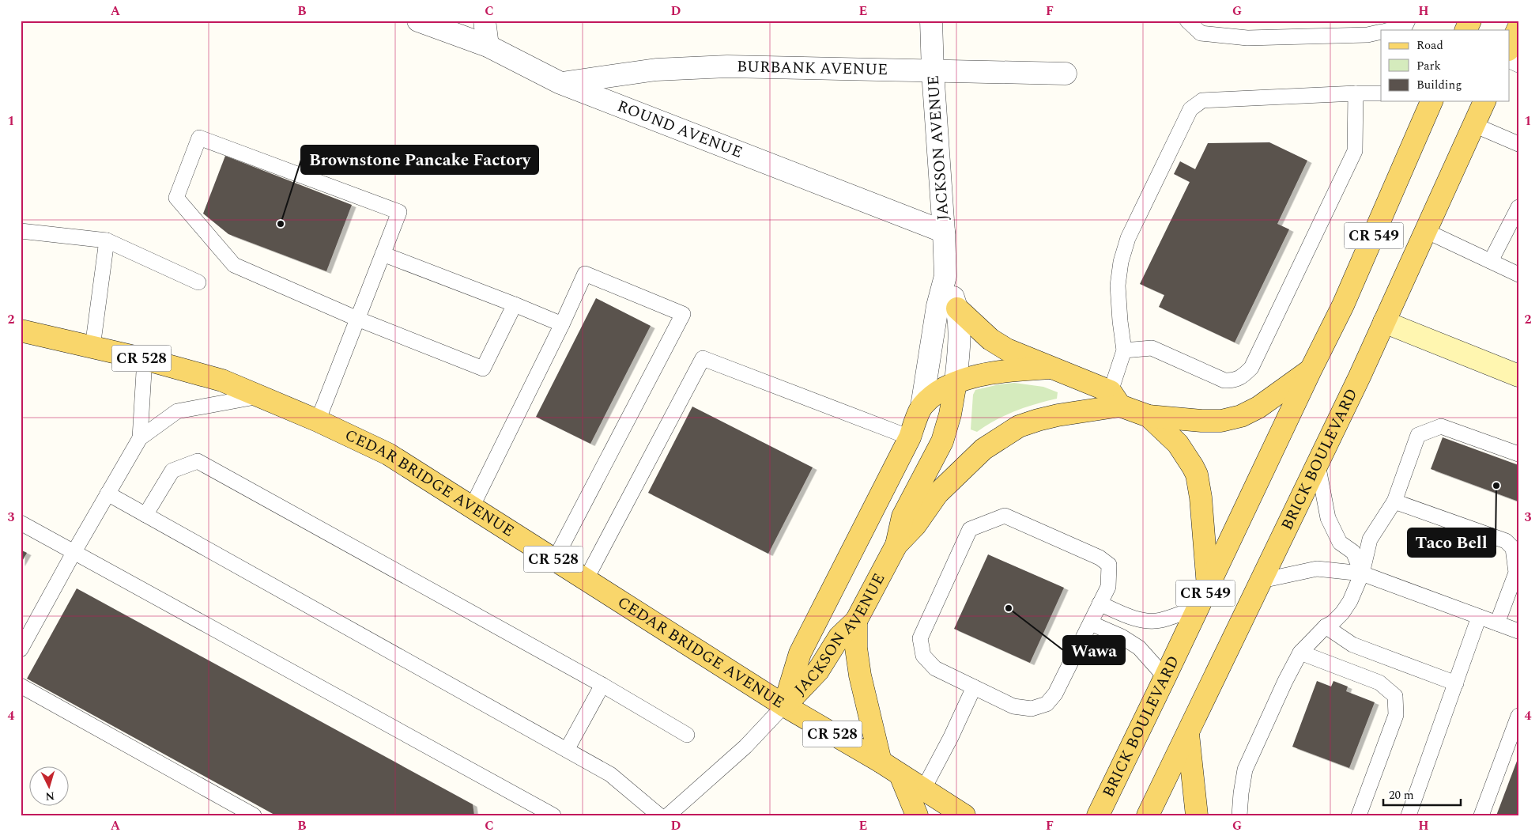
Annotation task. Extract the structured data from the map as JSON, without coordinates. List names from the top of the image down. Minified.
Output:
{"streets":{"main road":["JACKSON AVENUE","CR 549","CR 528","BRICK BOULEVARD","CEDAR BRIDGE AVENUE"],"street":["BURBANK AVENUE","ROUND AVENUE"]},"crossings":[["BURBANK AVENUE","ROUND AVENUE"],["BURBANK AVENUE","JACKSON AVENUE"],["ROUND AVENUE","JACKSON AVENUE"],["JACKSON AVENUE","CEDAR BRIDGE AVENUE"]],"places":["Brownstone Pancake Factory","Taco Bell","Wawa"],"legend":["Road","Park","Building"],"scale_bar":"20 m","north":"bottom","grid":{"columns":["A","B","C","D","E","F","G","H"],"rows":["1","2","3","4"]}}
